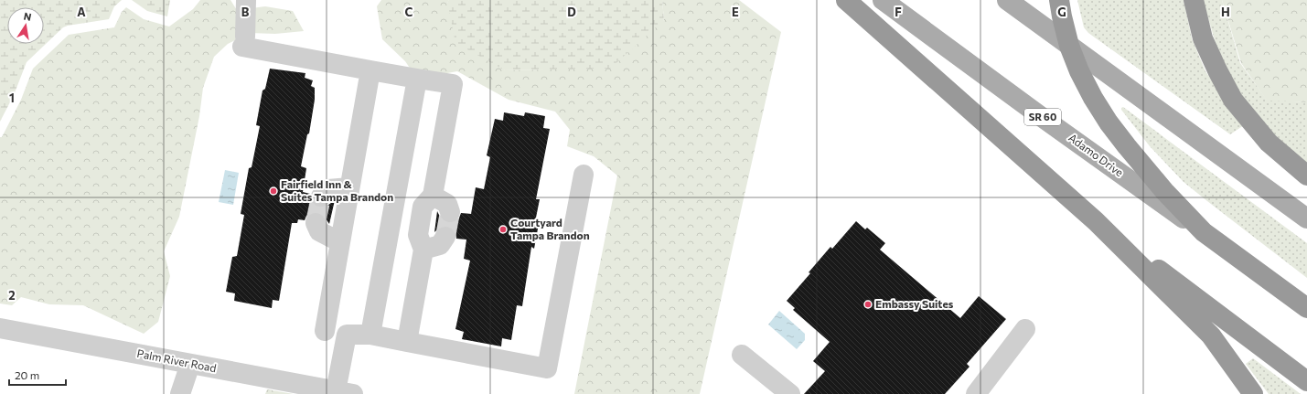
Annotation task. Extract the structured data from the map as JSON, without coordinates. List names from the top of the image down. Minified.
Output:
{"streets":{"highway":["SR 60"],"main road":["Adamo Drive"],"street":["Palm River Road"]},"crossings":[["SR 60","Adamo Drive"]],"places":["Fairfield Inn & Suites Tampa Brandon","Courtyard Tampa Brandon","Embassy Suites"],"scale_bar":"20 m","north":"top","grid":{"columns":["A","B","C","D","E","F","G","H"],"rows":["1","2"]}}
